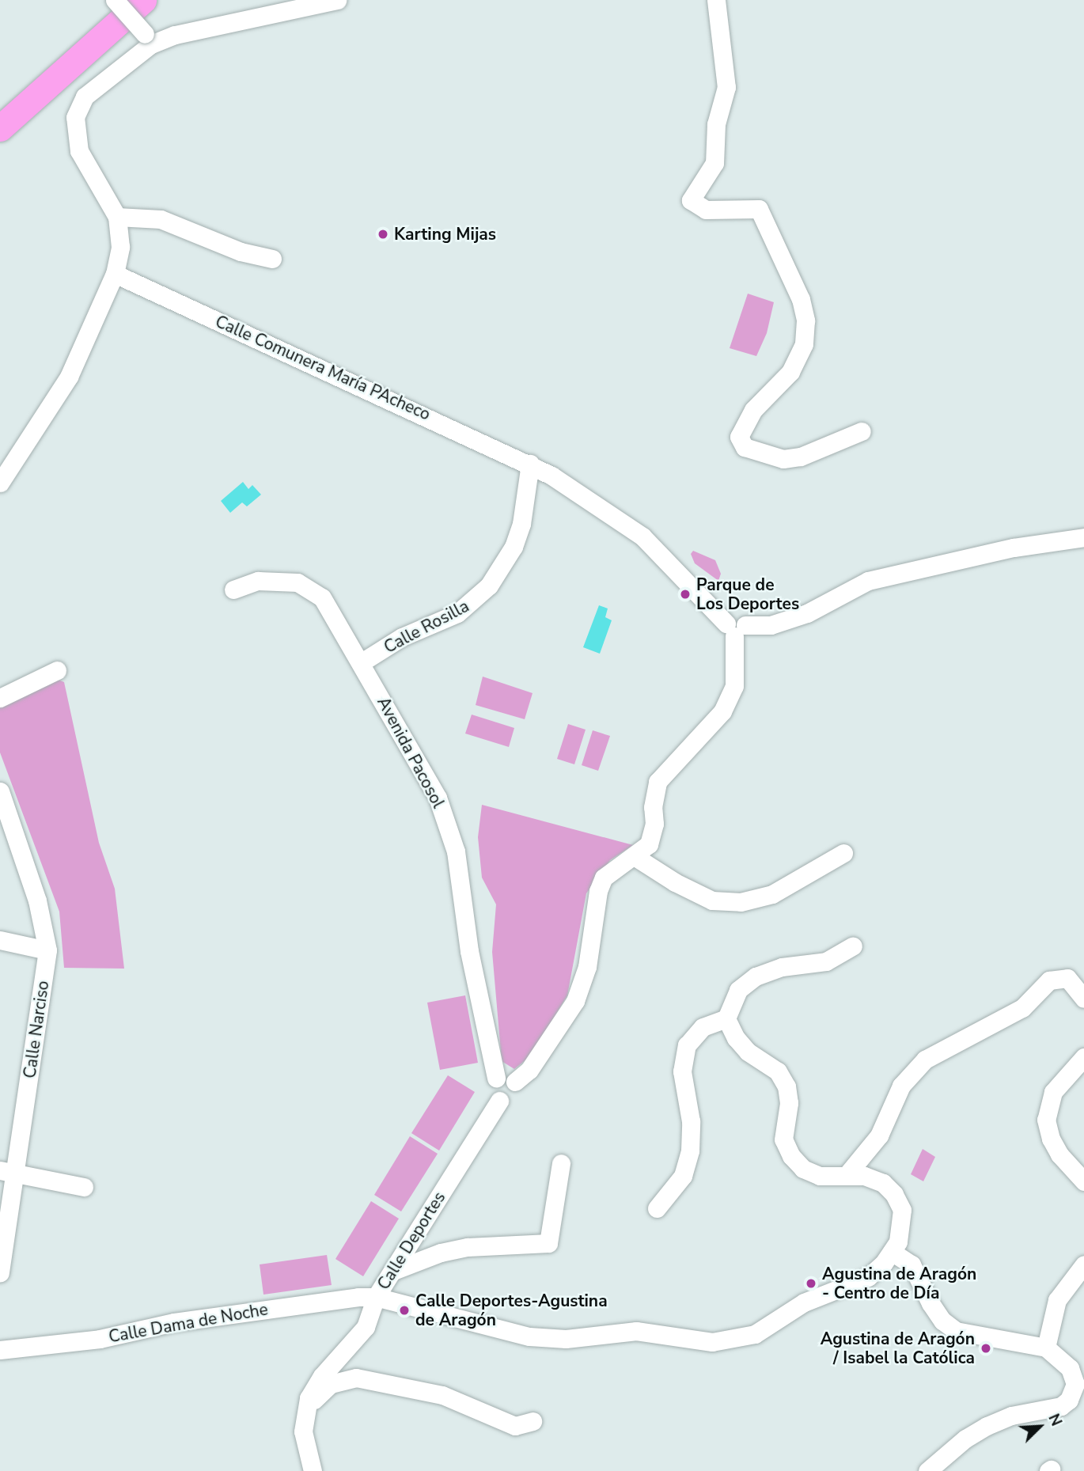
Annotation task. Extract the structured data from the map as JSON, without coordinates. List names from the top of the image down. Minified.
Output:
{"streets":{"street":["Calle Comunera María PAcheco","Calle Rosilla","Avenida Pacosol","Calle Narciso","Calle Deportes","Calle Dama de Noche"]},"crossings":[["Calle Comunera María PAcheco","Calle Rosilla"],["Calle Rosilla","Avenida Pacosol"],["Avenida Pacosol","Calle Deportes"],["Calle Deportes","Calle Dama de Noche"]],"places":["Karting Mijas","Parque de Los Deportes","Agustina de Aragón - Centro de Día","Calle Deportes-Agustina de Aragón","Agustina de Aragón / Isabel la Católica"],"north":"top right"}
